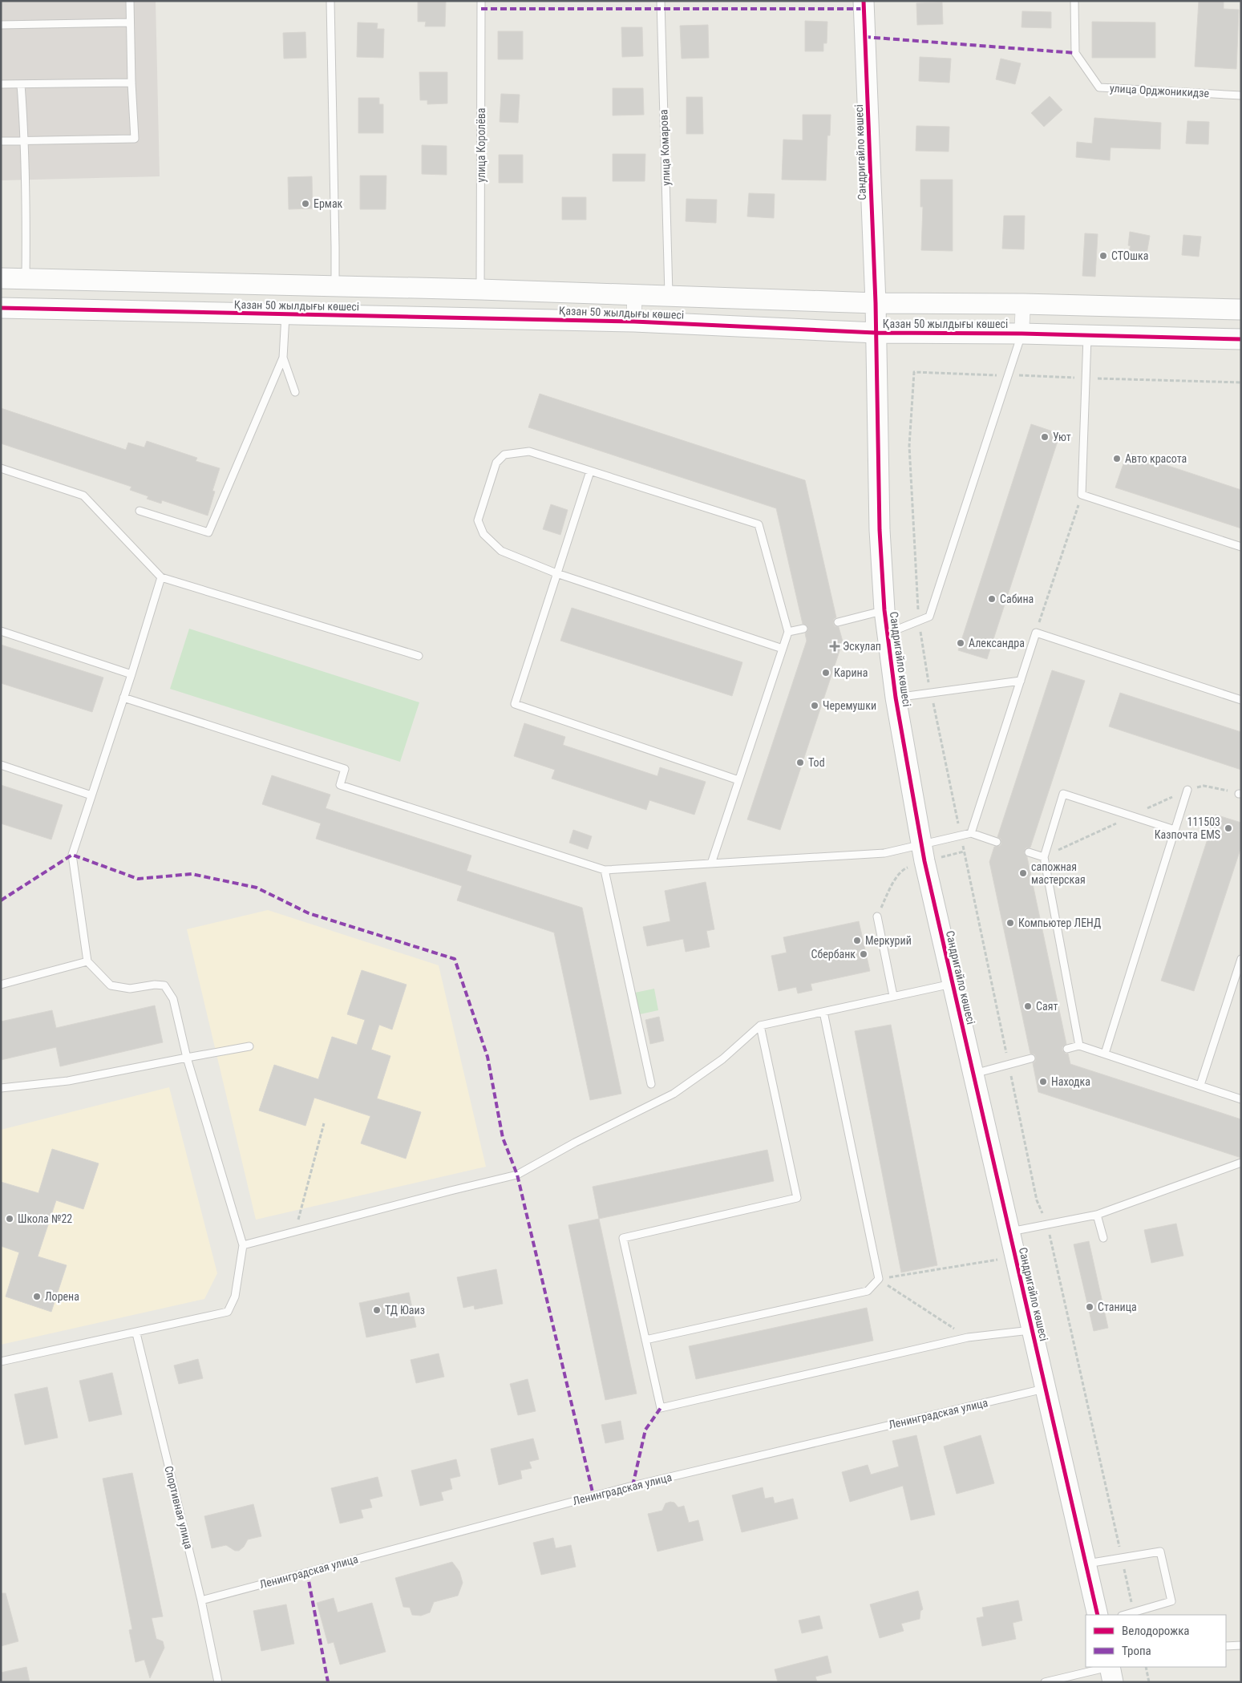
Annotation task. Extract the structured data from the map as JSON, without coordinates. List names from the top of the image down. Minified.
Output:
{"streets":{"street":["Сандригайло көшесі","Қазан 50 жылдығы көшесі"],"lane":["улица Орджоникидзе","улица Королёва","улица Комарова","Ленинградская улица","Спортивная улица"]},"crossings":[["улица Королёва","Қазан 50 жылдығы көшесі"],["улица Комарова","Қазан 50 жылдығы көшесі"],["Сандригайло көшесі","Қазан 50 жылдығы көшесі"],["Сандригайло көшесі","Ленинградская улица"],["Ленинградская улица","Спортивная улица"]],"places":{"other":["Ермак","СТОшка","Уют","Авто красота","Сабина","Александра","Карина","Черемушки","Tod","111503 Казпочта EMS","сапожная мастерская","Компьютер ЛЕНД","Меркурий","Сбербанк","Саят","Находка","Школа №22","Лорена","Станица","ТД Юаиз"],"health":["Эскулап"]},"legend":["Велодорожка","Тропа"]}
